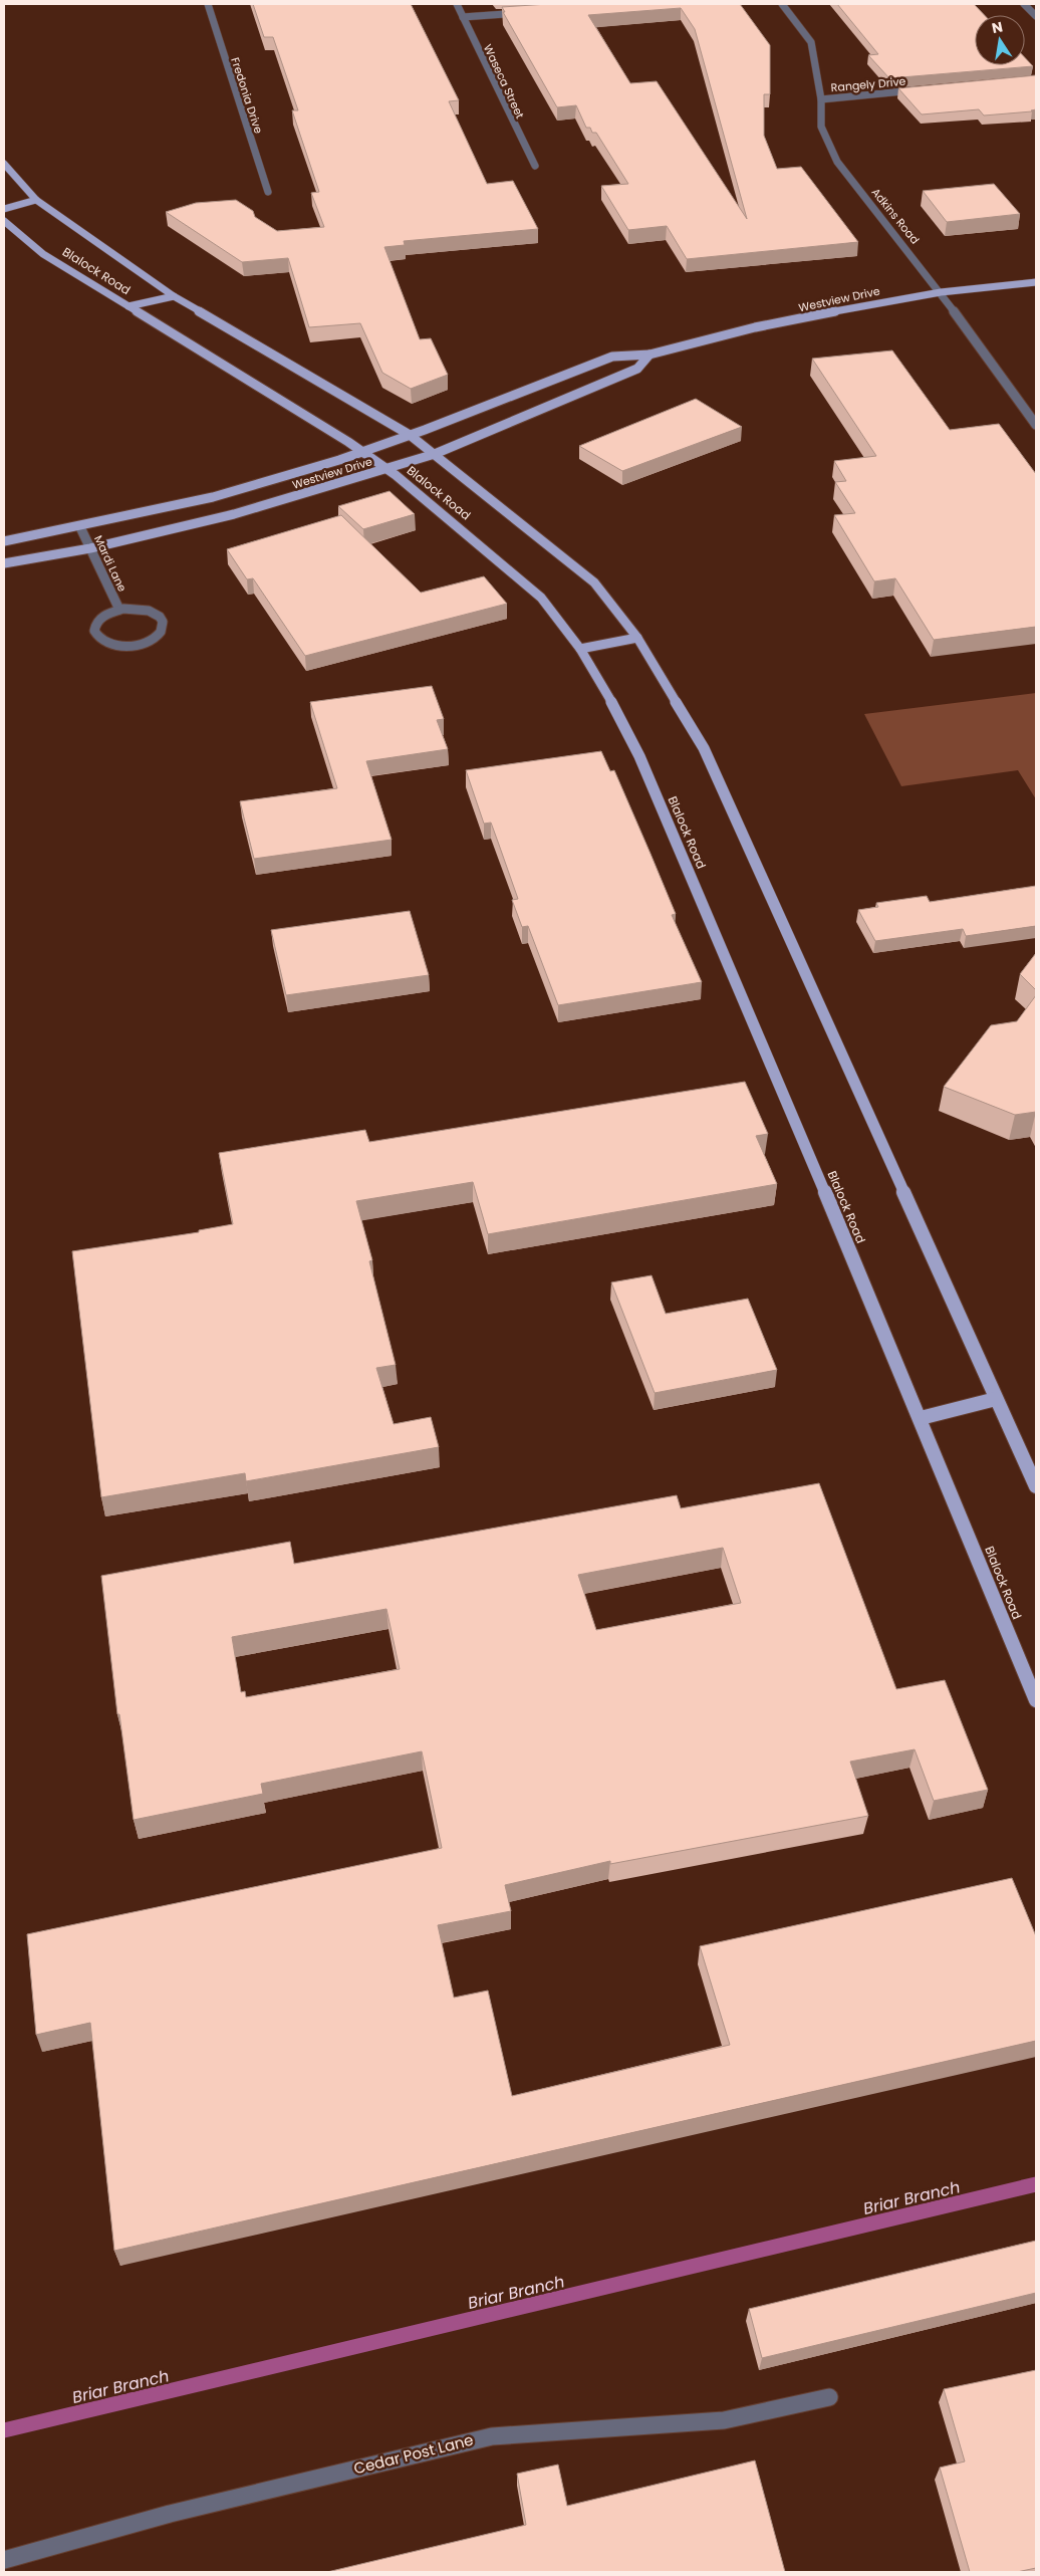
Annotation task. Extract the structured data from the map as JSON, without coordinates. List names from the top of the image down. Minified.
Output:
{"streets":{"main road":["Blalock Road","Westview Drive"],"street":["Waseca Street","Rangely Drive","Fredonia Drive","Adkins Road","Mardi Lane","Cedar Post Lane"]},"crossings":[["Rangely Drive","Adkins Road"],["Adkins Road","Westview Drive"],["Blalock Road","Westview Drive"],["Westview Drive","Mardi Lane"]],"water":["Briar Branch"],"north":"top"}
